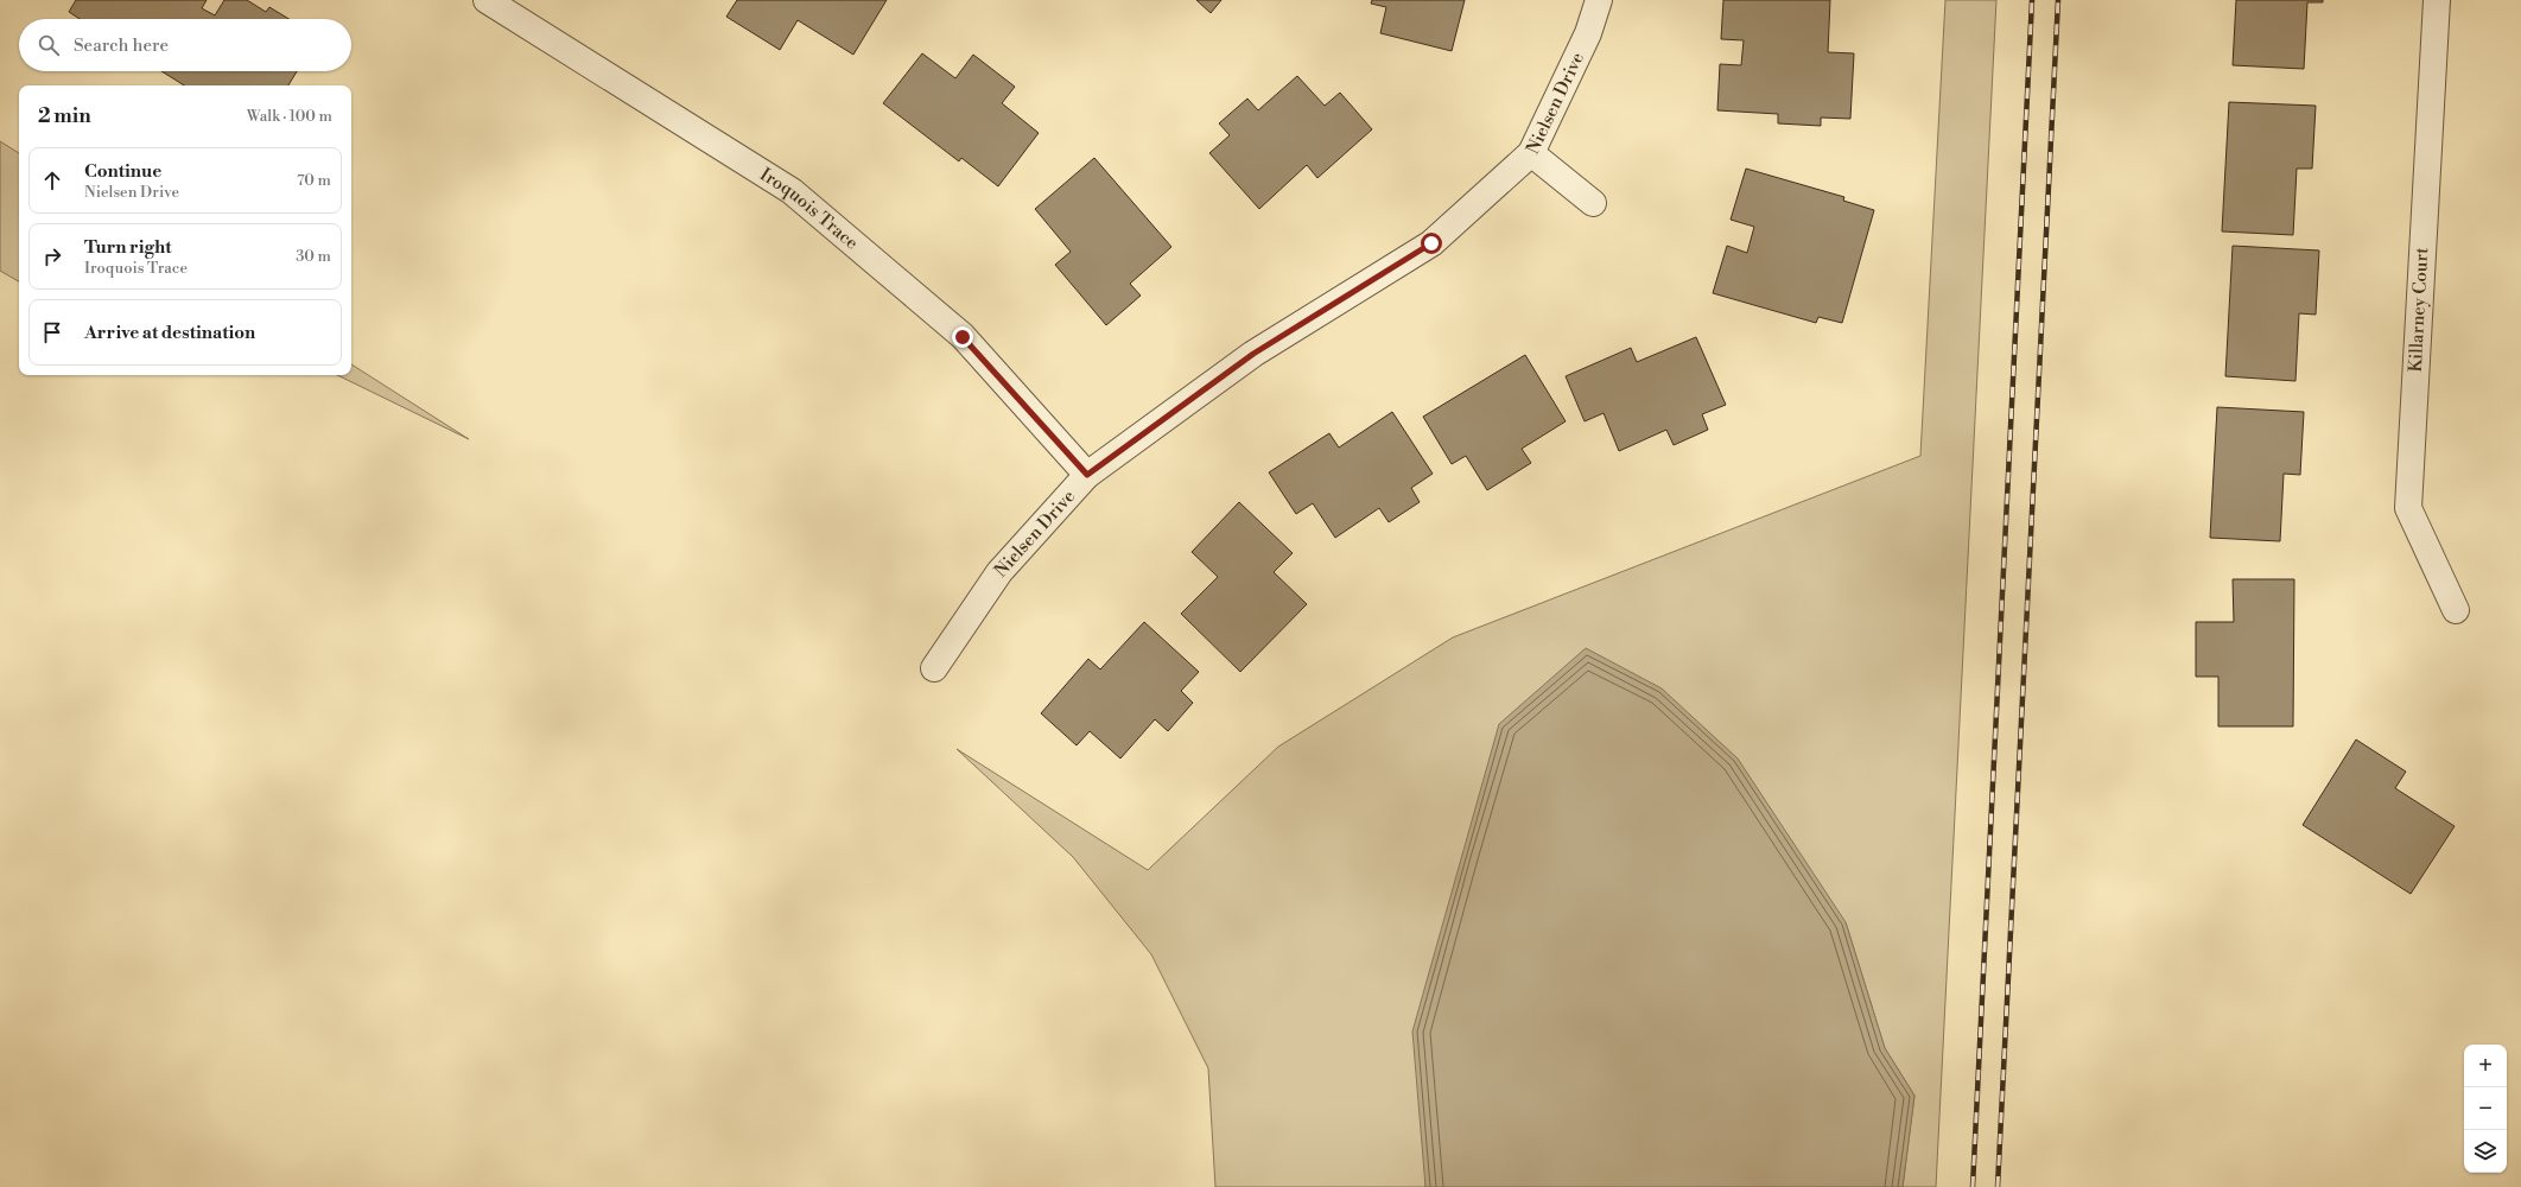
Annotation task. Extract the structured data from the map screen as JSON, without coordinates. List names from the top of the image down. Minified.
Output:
{"streets":{"street":["Nielsen Drive","Iroquois Trace","Killarney Court"]},"crossings":[["Nielsen Drive","Iroquois Trace"]],"page":{"search":"Search here","heading":["2 min","Walk · 100 m"],"list":[["Continue","Nielsen Drive","70 m"],["Turn right","Iroquois Trace","30 m"],"Arrive at destination"],"map_buttons":["+","−"]}}
